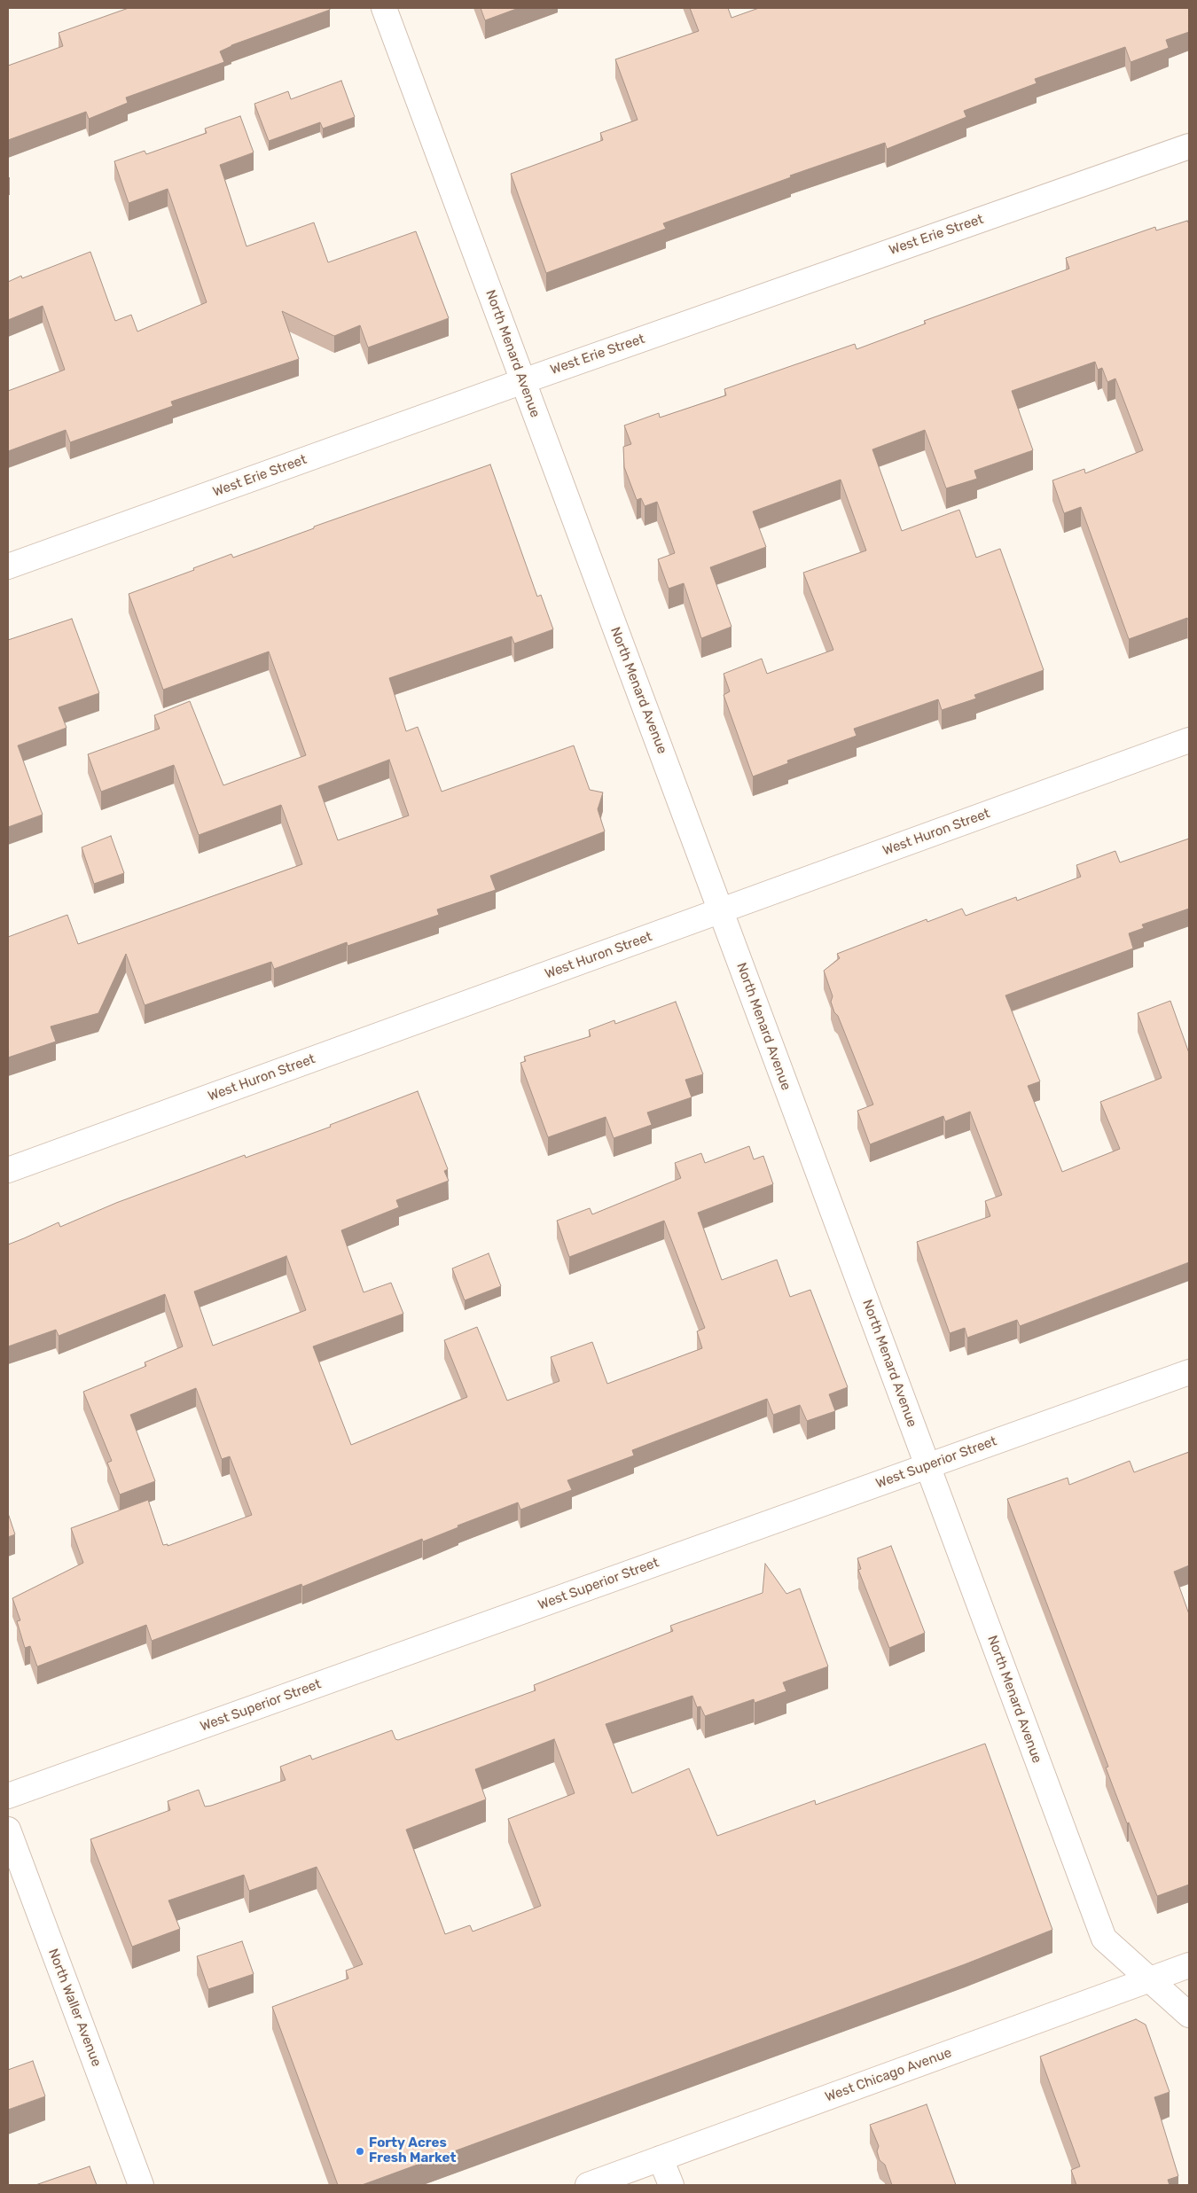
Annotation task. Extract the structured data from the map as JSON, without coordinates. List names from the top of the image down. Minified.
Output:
{"streets":{"street":["West Erie Street","North Menard Avenue","West Huron Street","West Superior Street","North Waller Avenue","West Chicago Avenue"]},"crossings":[["West Erie Street","North Menard Avenue"],["North Menard Avenue","West Huron Street"],["North Menard Avenue","West Superior Street"],["North Menard Avenue","West Chicago Avenue"]],"places":["Forty Acres Fresh Market"]}
